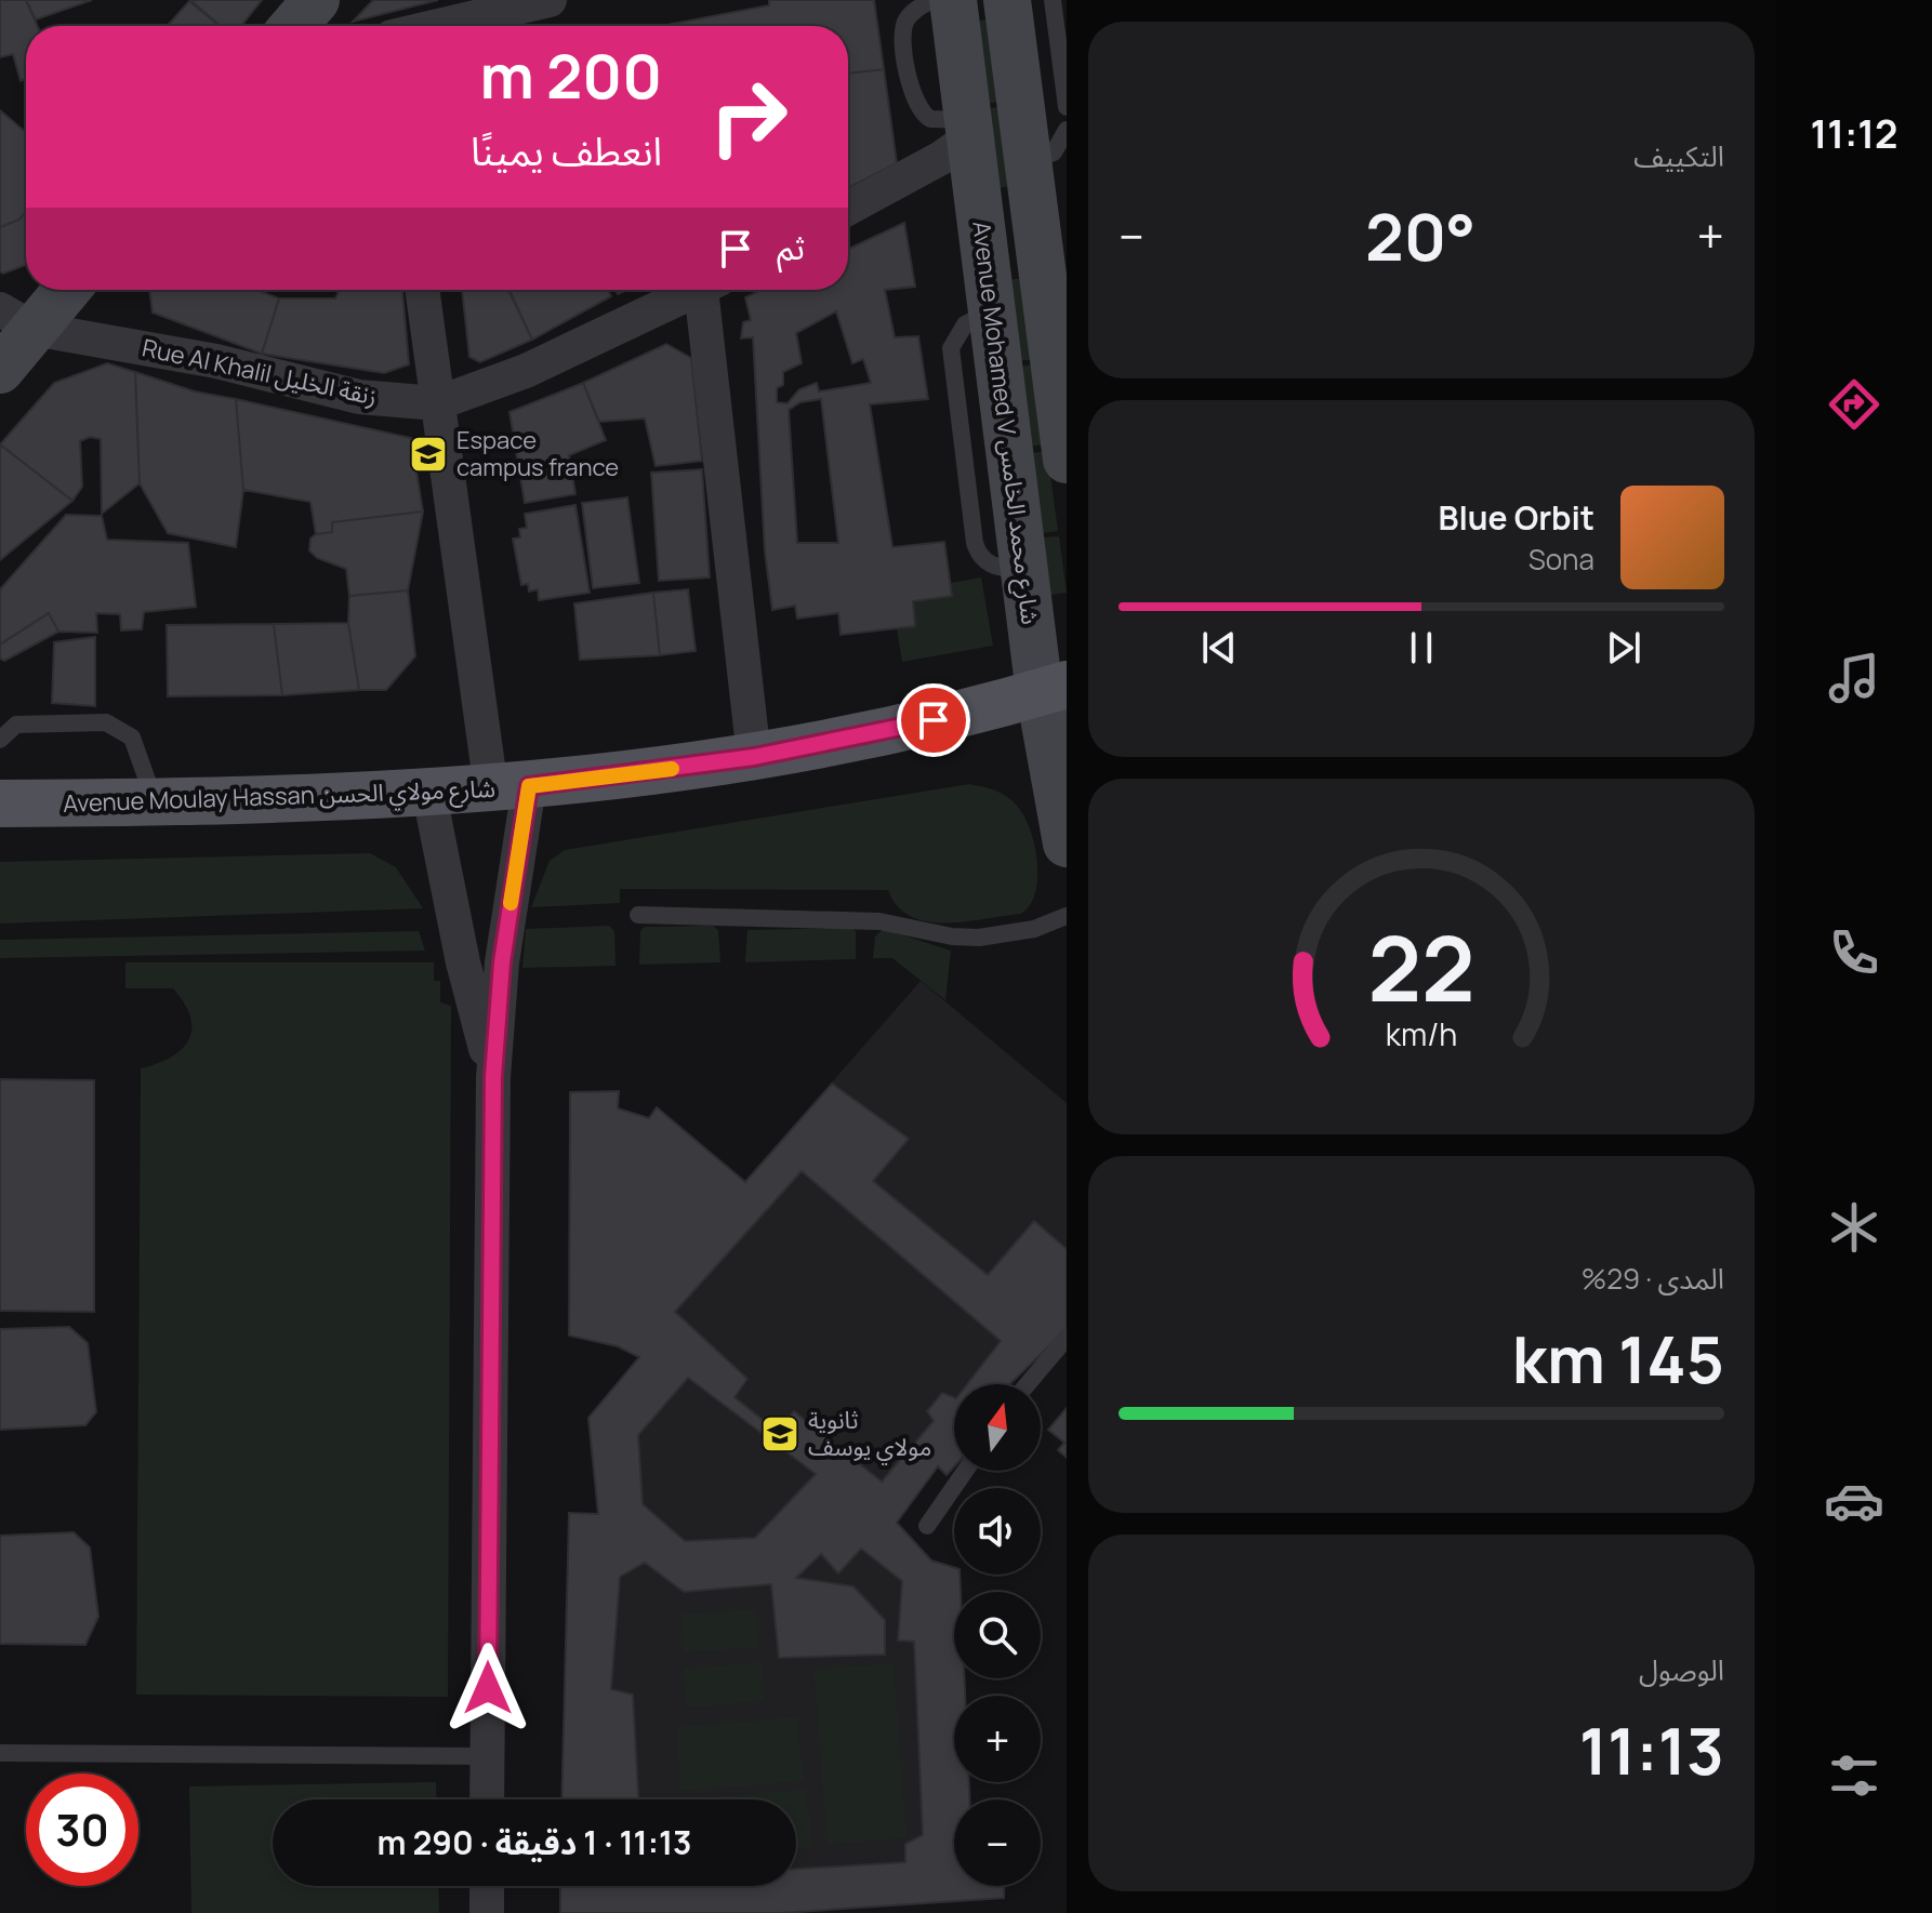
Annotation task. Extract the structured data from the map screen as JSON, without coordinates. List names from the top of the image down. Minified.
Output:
{"streets":{"main road":["Avenue Mohamed V شارع محمد الخامس","Avenue Moulay Hassan شارع مولاي الحسن"],"street":["Rue Al Khalil زنقة الخليل"]},"crossings":[["Avenue Mohamed V شارع محمد الخامس","Avenue Moulay Hassan شارع مولاي الحسن"]],"places":{"school or university":["Espace campus france","ثانوية مولاي يوسف"]},"north":"top","page":{"tabs":"11:12","tile":["التكييف",["المدى · 29%","145 km"],["الوصول","11:13"]],"turn":["200 m","انعطف يمينًا"],"heat":["−","20°","+"],"then":"ثم","song":["Blue Orbit","Sona"],"map_buttons":["+","−"],"limit":"30","trip":"11:13 · 1 دقيقة · 290 m","gauge":["22","km/h"]}}
